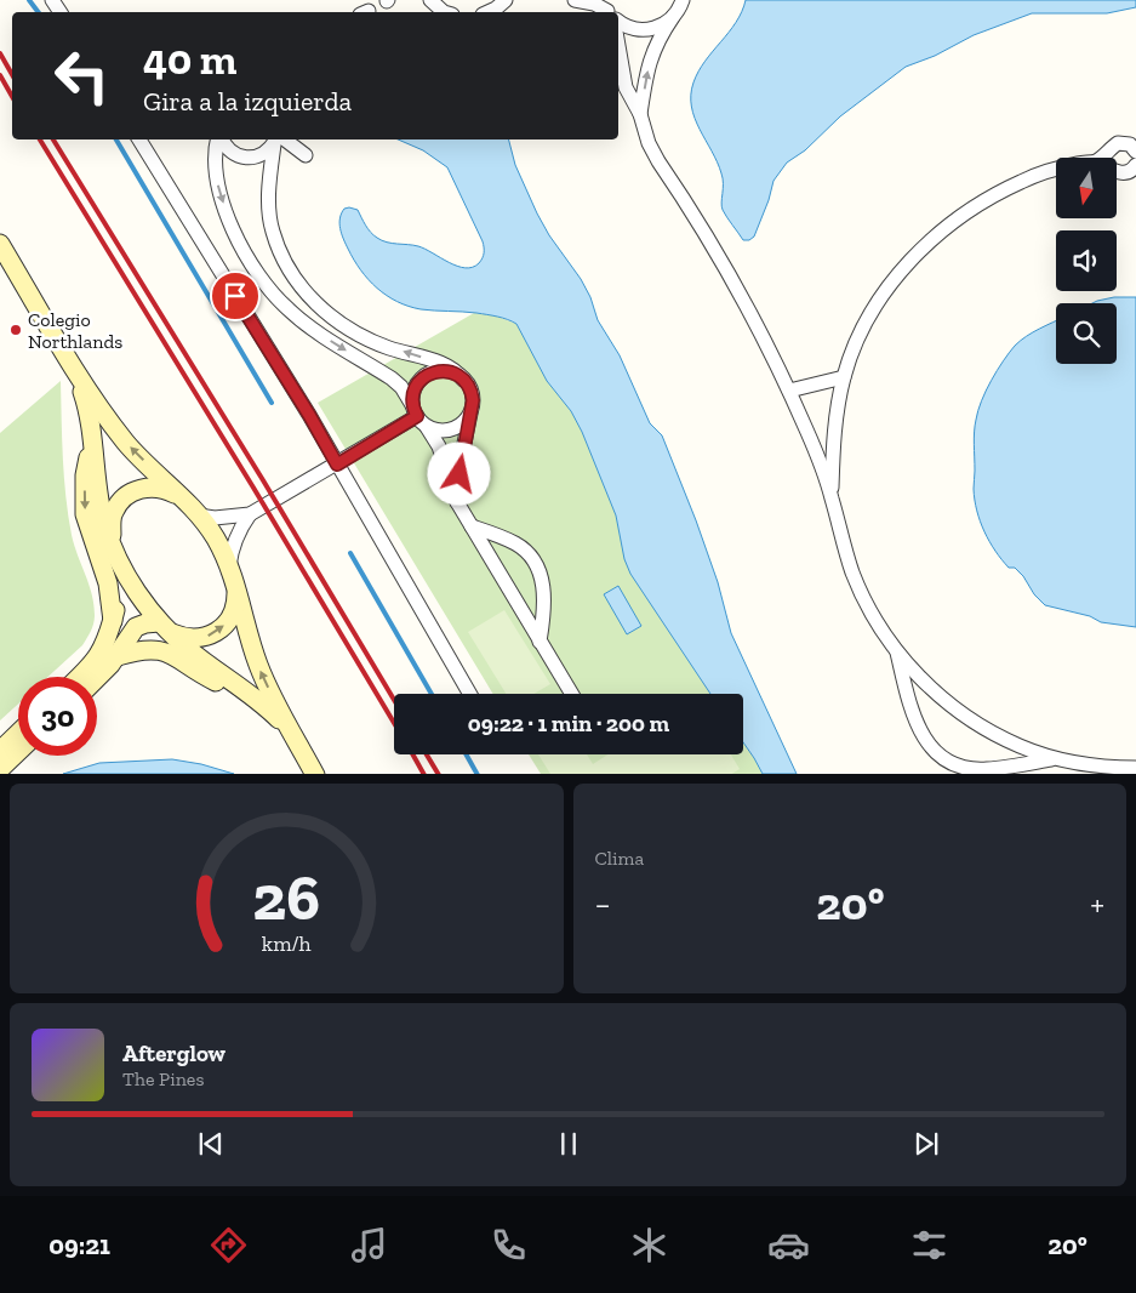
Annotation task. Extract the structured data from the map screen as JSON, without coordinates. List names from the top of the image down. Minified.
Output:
{"places":["Colegio Northlands"],"north":"bottom","page":{"turn":["40 m","Gira a la izquierda"],"limit":"30","trip":"09:22 · 1 min · 200 m","tile":"Clima","heat":["−","20°","+"],"song":["Afterglow","The Pines"],"tabs":["09:21","20°"],"gauge":["26","km/h"]}}
